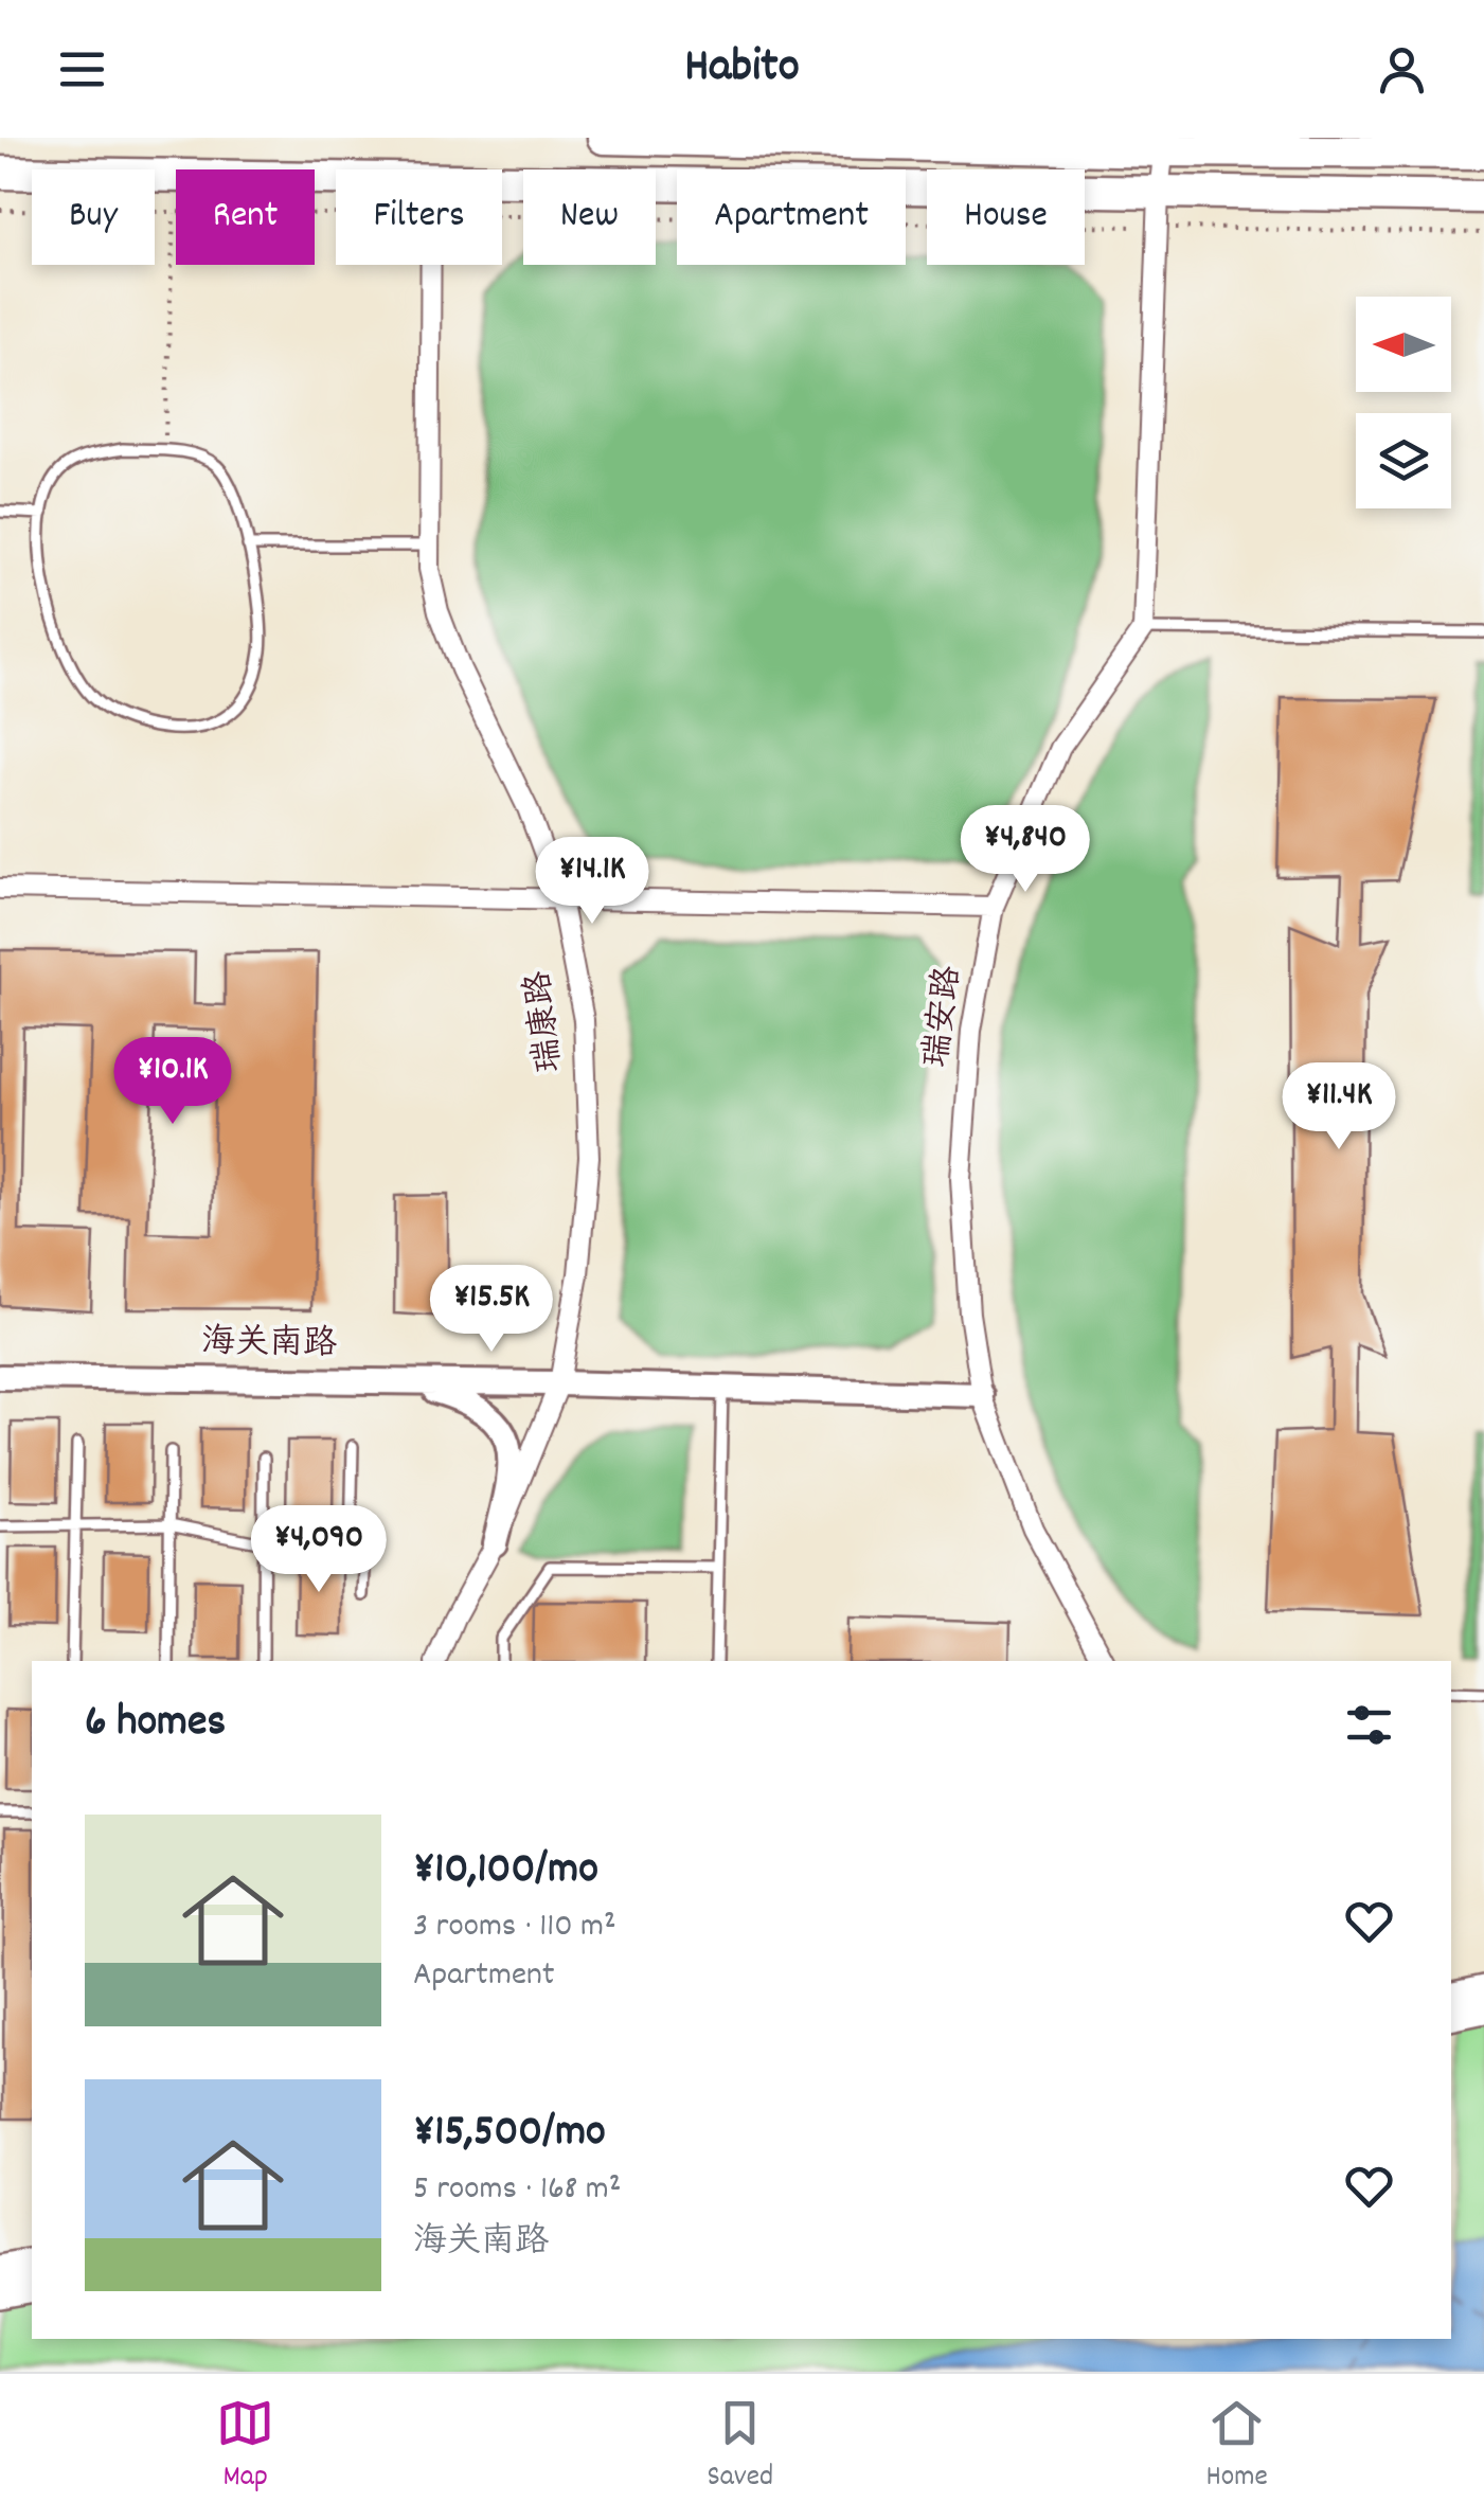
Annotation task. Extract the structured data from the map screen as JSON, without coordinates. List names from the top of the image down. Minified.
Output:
{"streets":{"street":["瑞安路","瑞康路","海关南路"]},"crossings":[["瑞安路","海关南路"],["瑞康路","海关南路"]],"north":"left","page":{"header":"Habito","chip":["Buy","Rent","Filters","New","Apartment","House"],"price":["¥4,840","¥14.1K","¥10.1K","¥11.4K","¥15.5K","¥4,090"],"heading":"6 homes","list":[{"name":"¥10,100/mo","note":"3 rooms · 110 m² · Apartment"},{"name":"¥15,500/mo","note":"5 rooms · 168 m² · 海关南路"}],"tabs":["Map","Saved","Home"]}}
